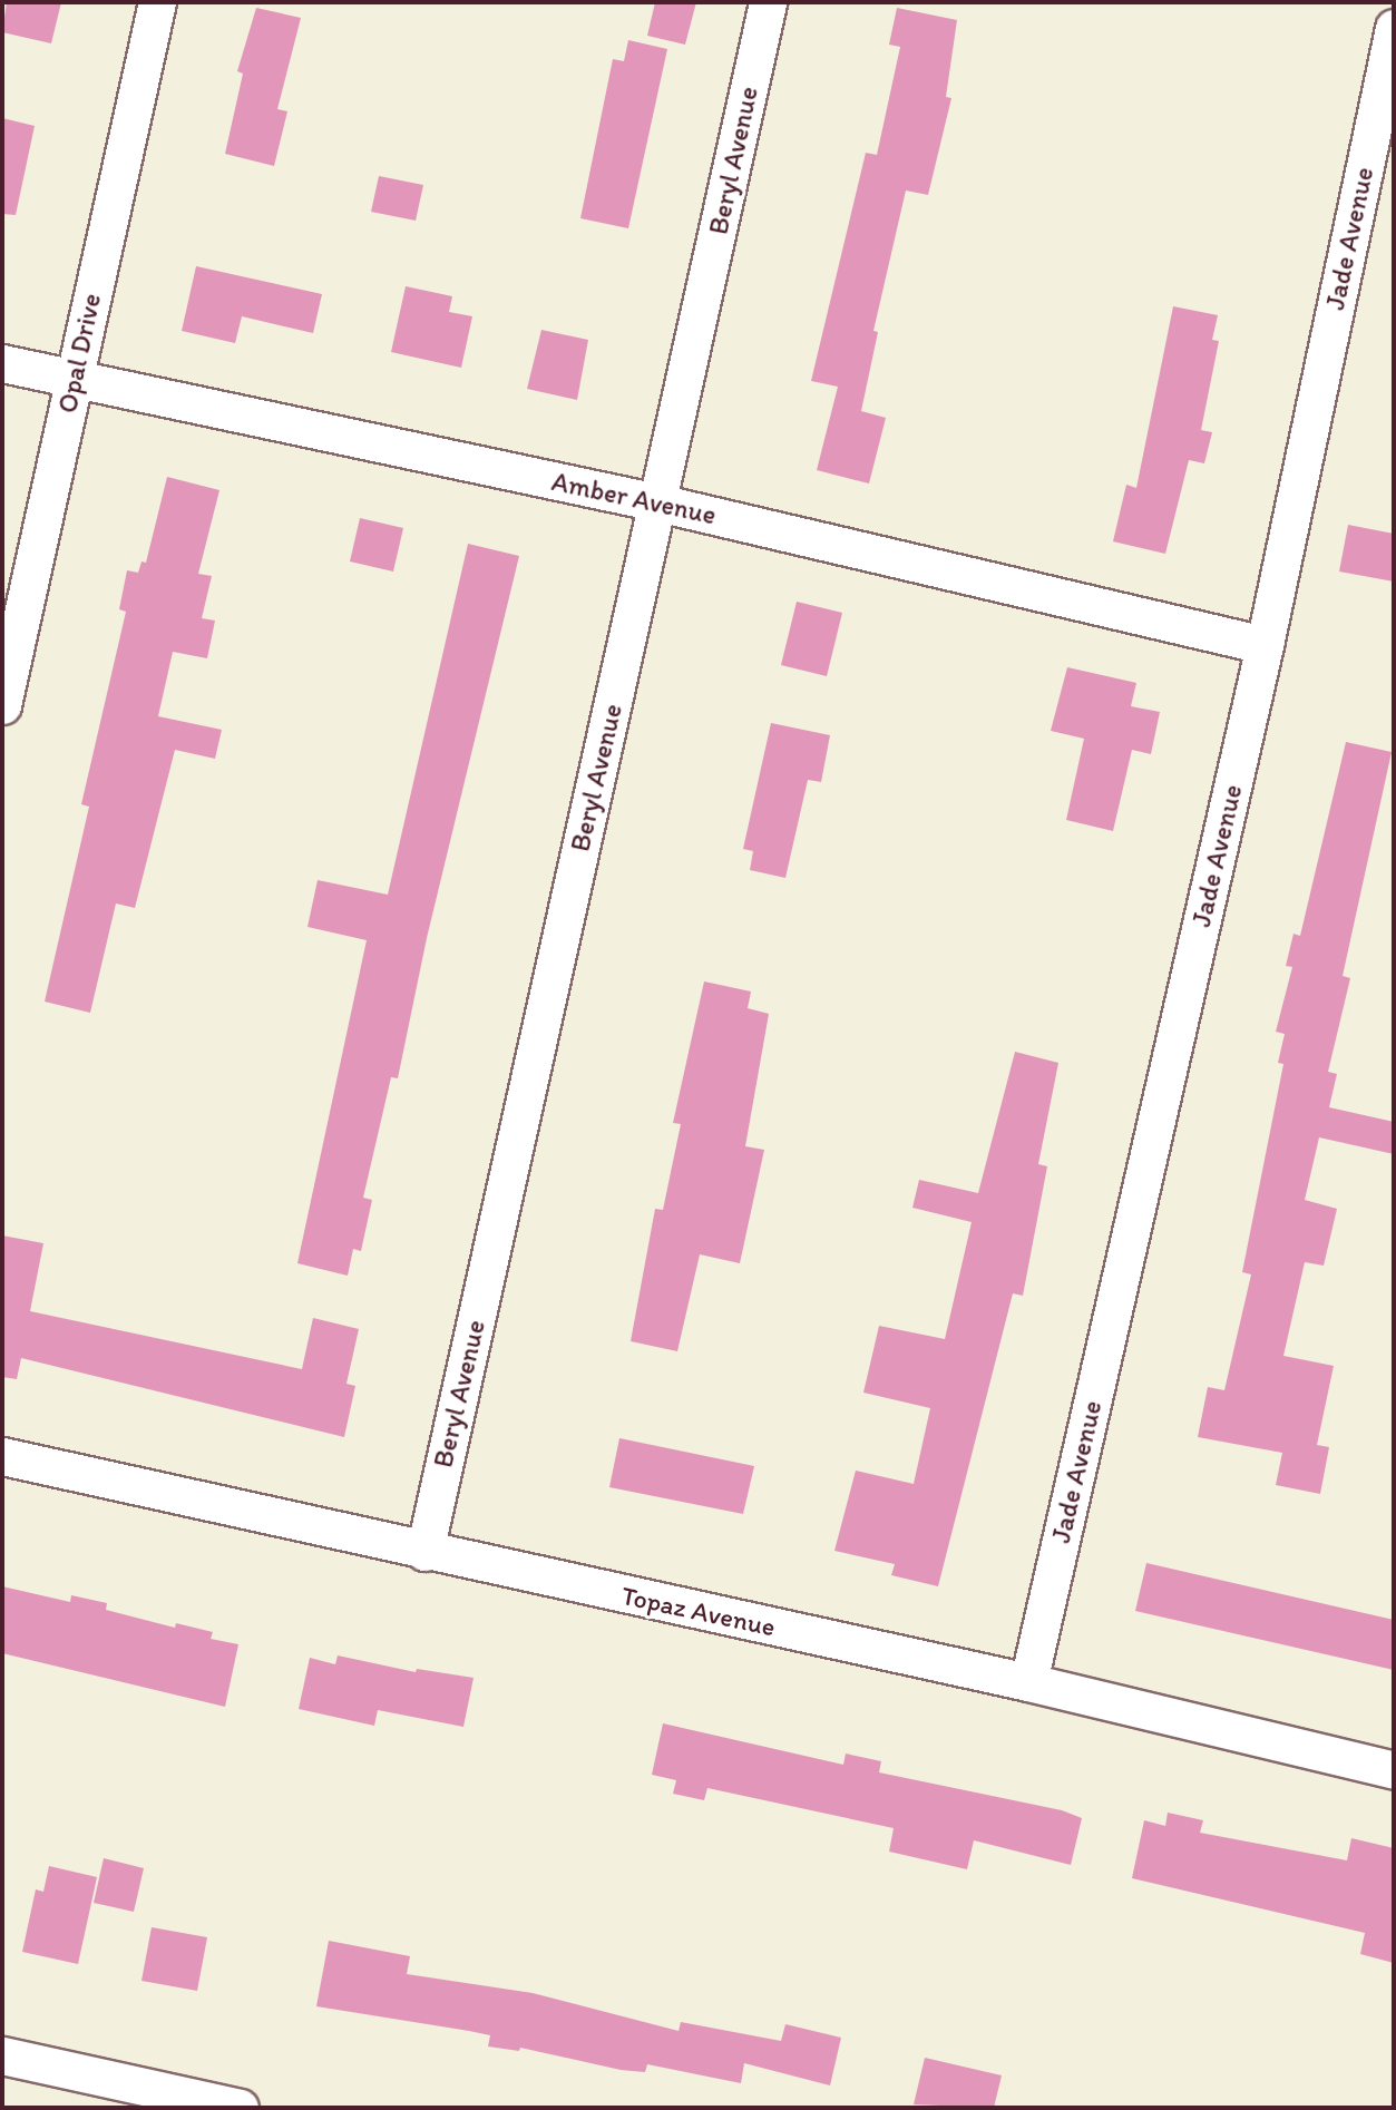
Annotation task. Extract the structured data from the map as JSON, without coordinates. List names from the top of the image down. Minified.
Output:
{"streets":{"street":["Beryl Avenue","Jade Avenue","Opal Drive","Amber Avenue","Topaz Avenue"]},"crossings":[["Beryl Avenue","Amber Avenue"],["Beryl Avenue","Topaz Avenue"],["Jade Avenue","Amber Avenue"],["Jade Avenue","Topaz Avenue"],["Opal Drive","Amber Avenue"]]}
